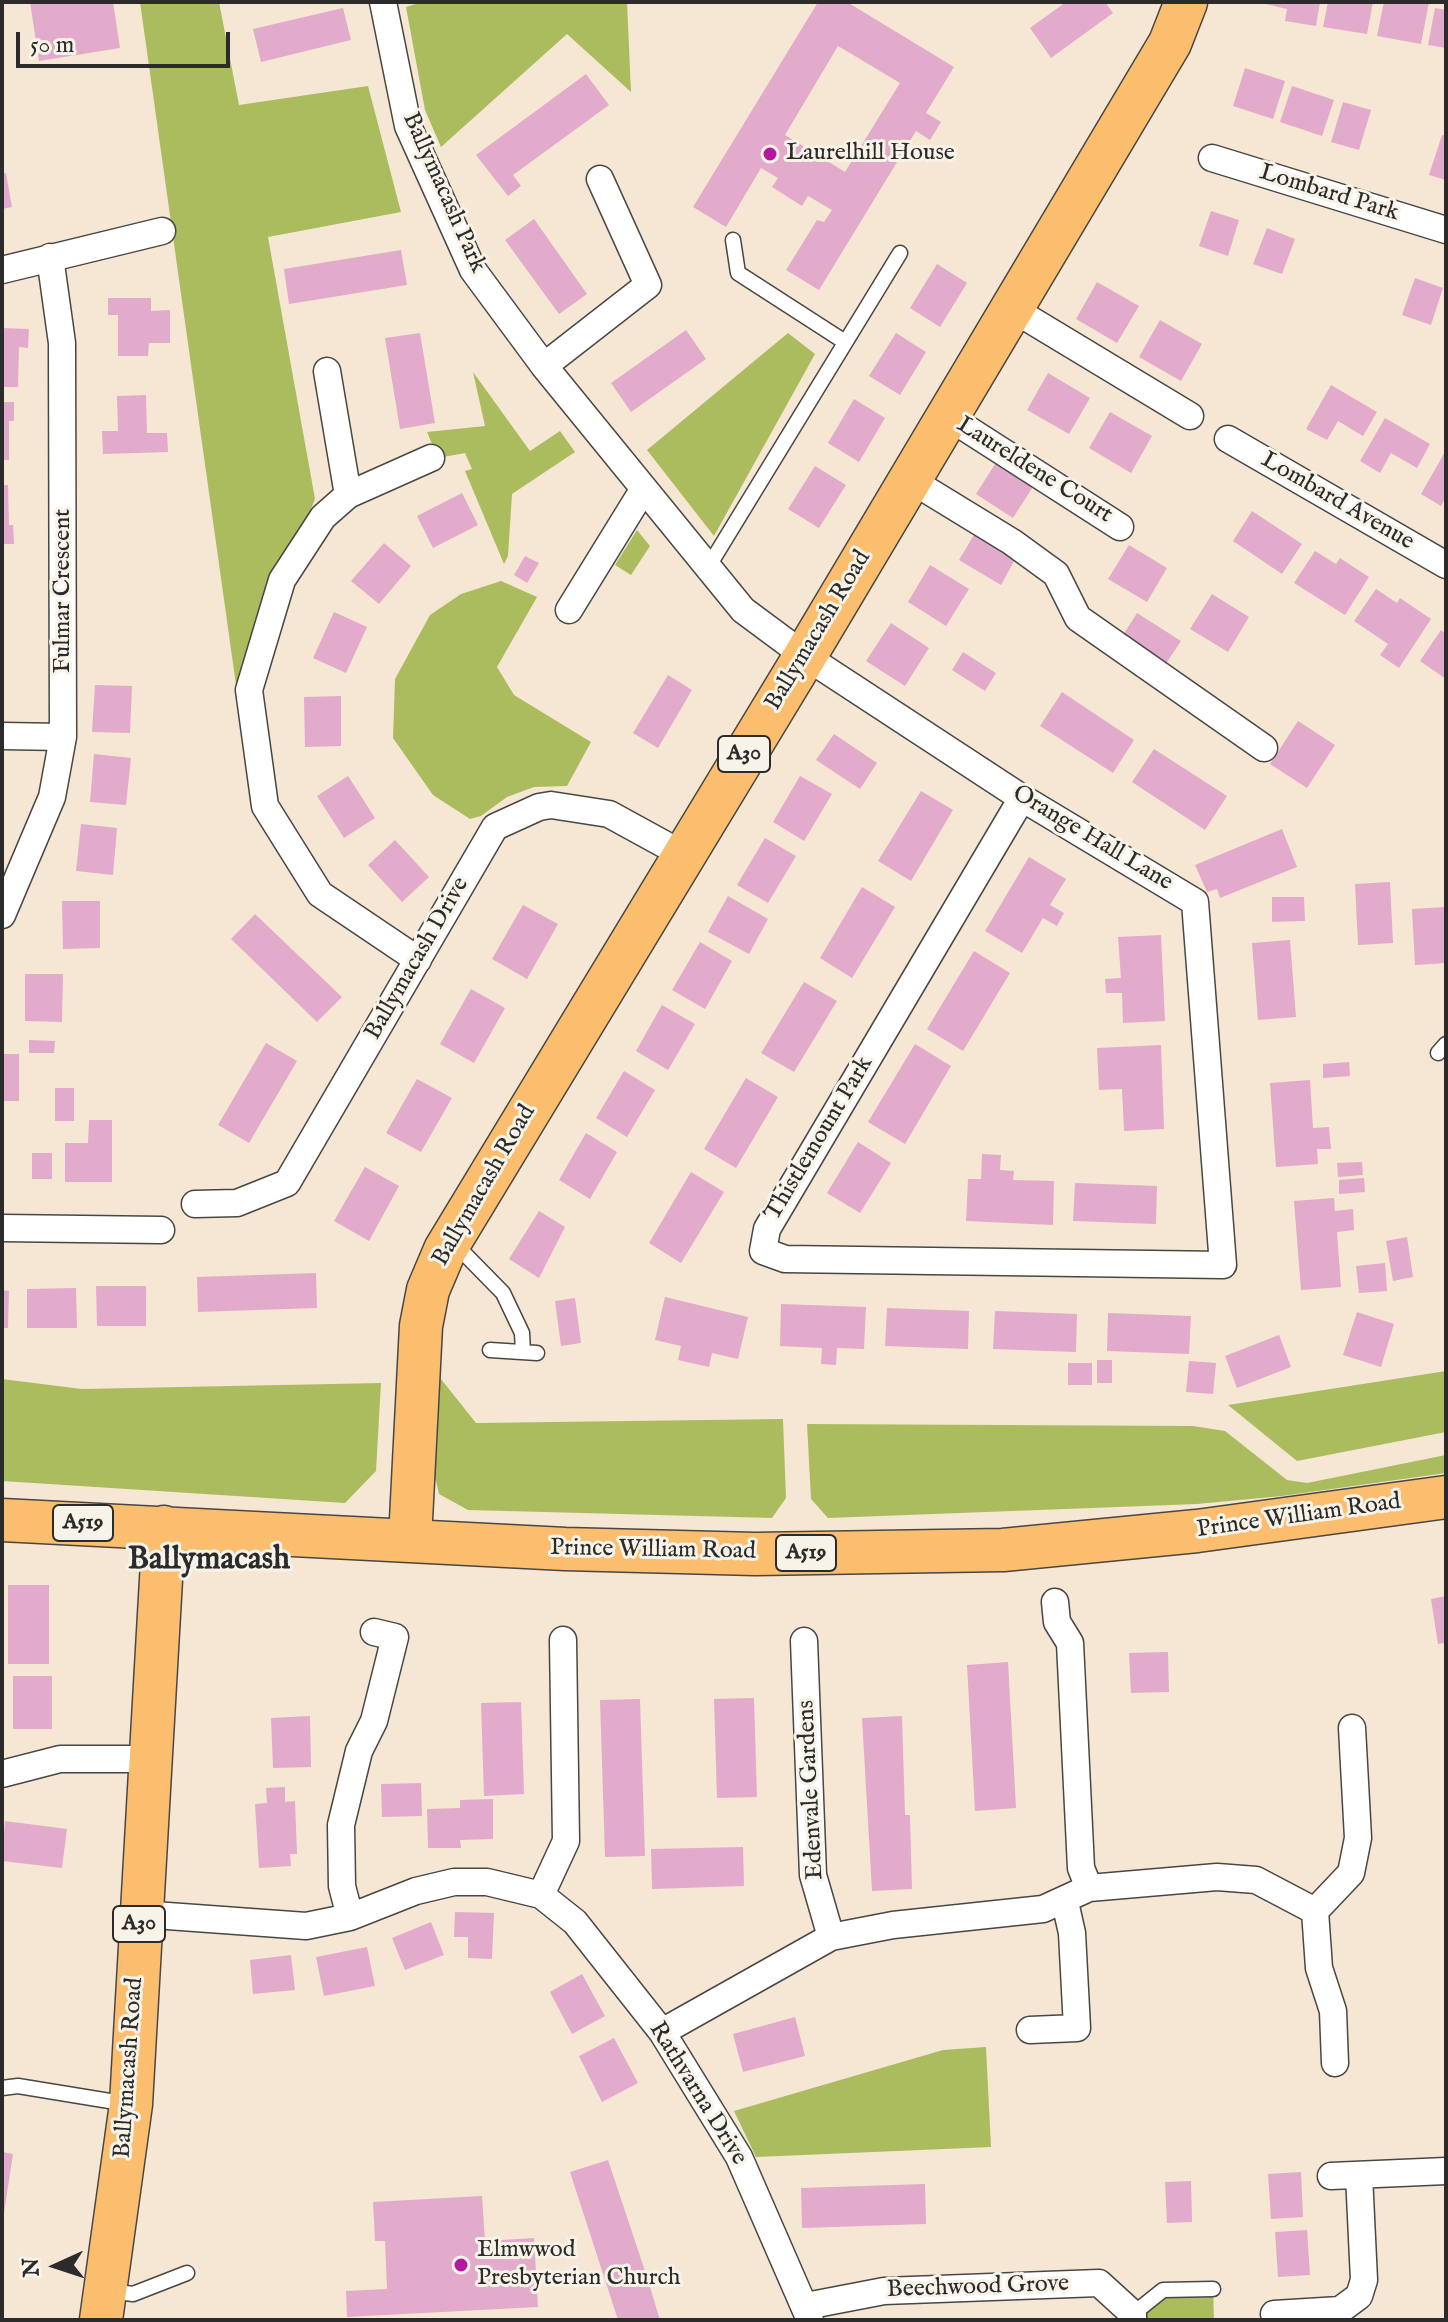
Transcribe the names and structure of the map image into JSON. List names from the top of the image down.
{
  "streets": {
    "main road": [
      "Ballymacash Road",
      "A30",
      "Prince William Road",
      "A519"
    ],
    "street": [
      "Ballymacash Park",
      "Lombard Park",
      "Laureldene Court",
      "Lombard Avenue",
      "Fulmar Crescent",
      "Orange Hall Lane",
      "Ballymacash Drive",
      "Thistlemount Park",
      "Edenvale Gardens",
      "Rathvarna Drive",
      "Beechwood Grove"
    ]
  },
  "crossings": [
    ["Ballymacash Park", "Ballymacash Road"],
    ["Ballymacash Park", "Orange Hall Lane"],
    ["Laureldene Court", "Ballymacash Road"],
    ["Ballymacash Road", "Orange Hall Lane"],
    ["Ballymacash Road", "Ballymacash Drive"],
    ["Ballymacash Road", "Prince William Road"],
    ["Ballymacash Road", "Rathvarna Drive"],
    ["Orange Hall Lane", "Thistlemount Park"],
    ["Rathvarna Drive", "Beechwood Grove"]
  ],
  "districts": ["Ballymacash"],
  "places": ["Laurelhill House", "Elmwwod Presbyterian Church"],
  "scale_bar": "50 m",
  "north": "left"
}
